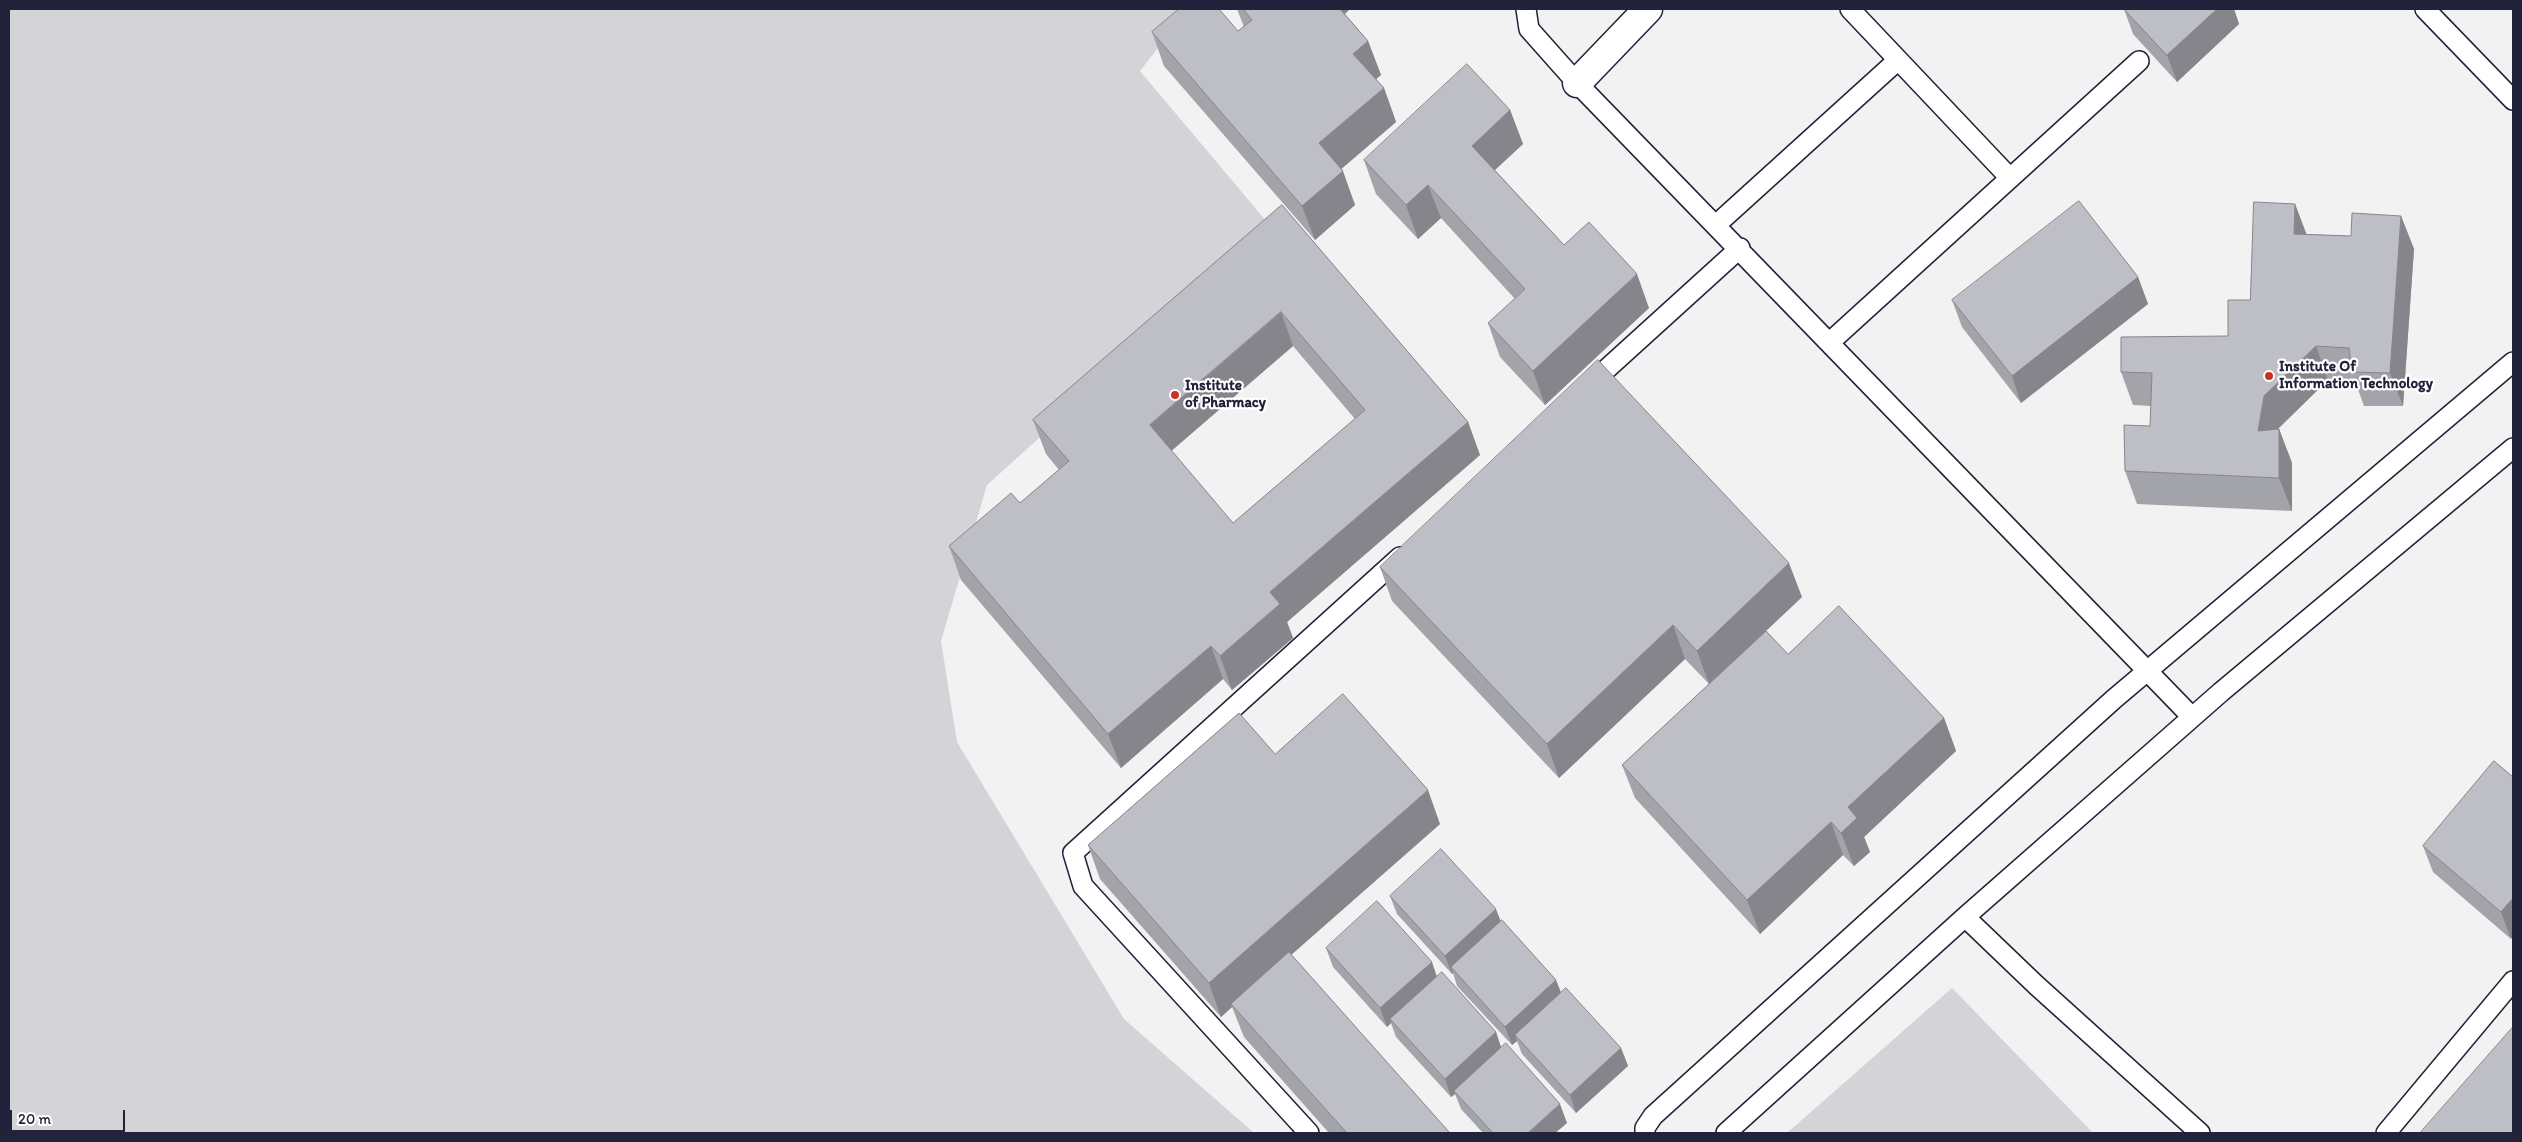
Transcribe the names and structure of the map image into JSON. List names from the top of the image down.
{
  "places": ["Institute Of Information Technology", "Institute of Pharmacy"],
  "scale_bar": "20 m"
}
